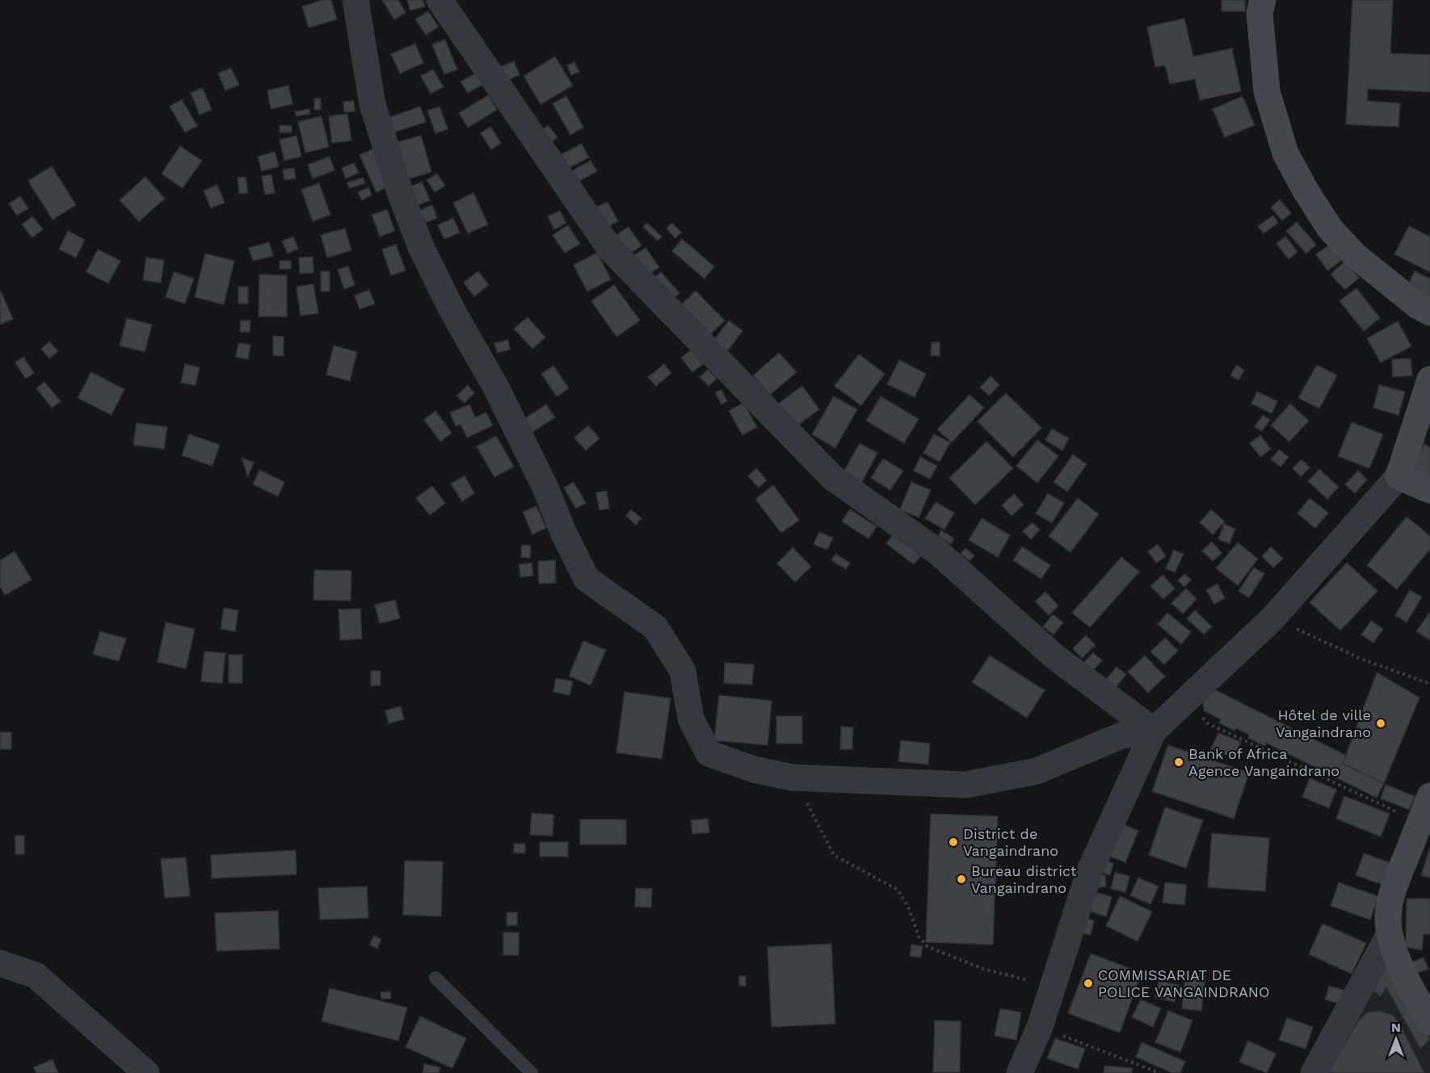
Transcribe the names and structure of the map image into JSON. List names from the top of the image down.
{
  "places": [
    "Hôtel de ville Vangaindrano",
    "Bank of Africa Agence Vangaindrano",
    "District de Vangaindrano",
    "Bureau district Vangaindrano",
    "COMMISSARIAT DE POLICE VANGAINDRANO"
  ],
  "north": "top"
}
